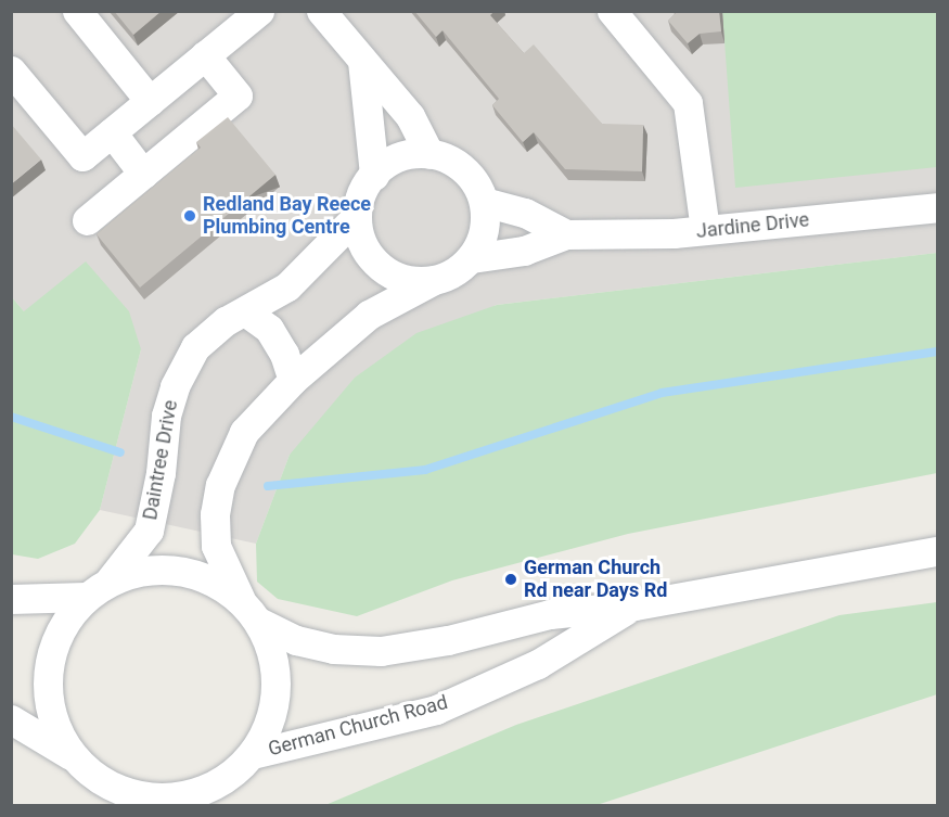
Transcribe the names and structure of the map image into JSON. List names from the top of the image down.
{
  "streets": {
    "street": ["Jardine Drive", "Daintree Drive", "German Church Road"]
  },
  "crossings": [
    ["Daintree Drive", "German Church Road"]
  ],
  "places": ["Redland Bay Reece Plumbing Centre", "German Church Rd near Days Rd"]
}
